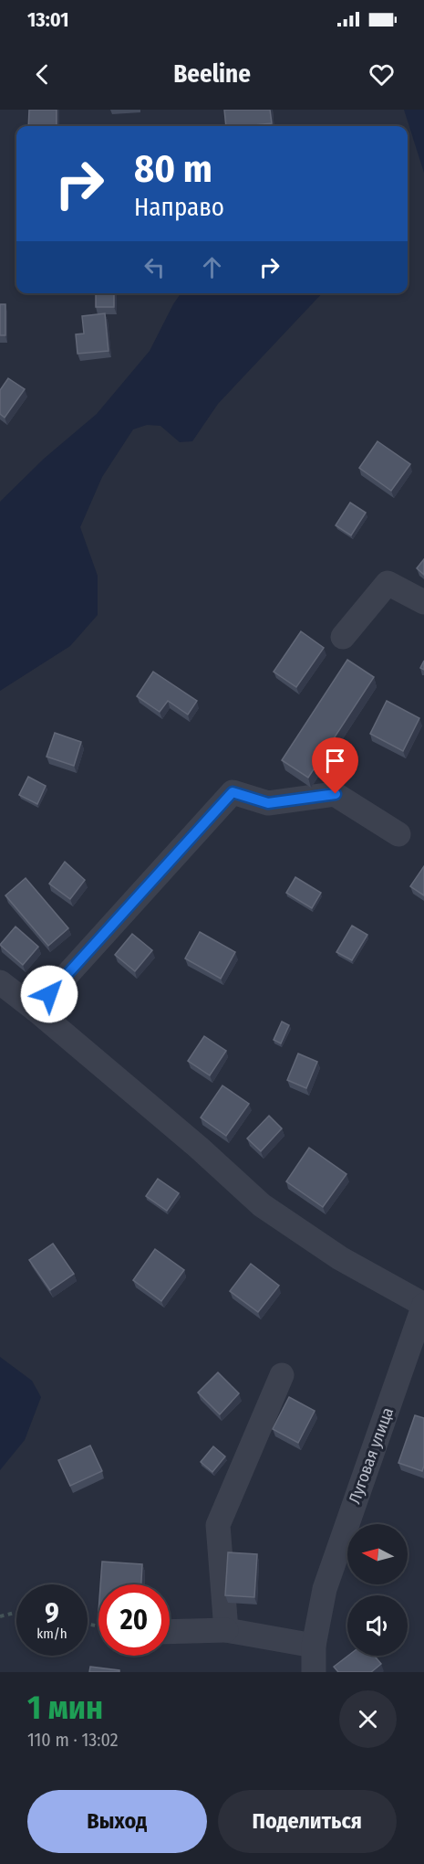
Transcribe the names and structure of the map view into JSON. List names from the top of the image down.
{
  "streets": {
    "street": ["Луговая улица"]
  },
  "north": "left",
  "page": {
    "status": "13:01",
    "header": "Beeline",
    "turn": ["80 m", "Направо"],
    "speed": "9 km/h",
    "limit": "20",
    "heading": ["1 мин", "110 m · 13:02"],
    "buttons": ["Выход", "Поделиться"]
  }
}
